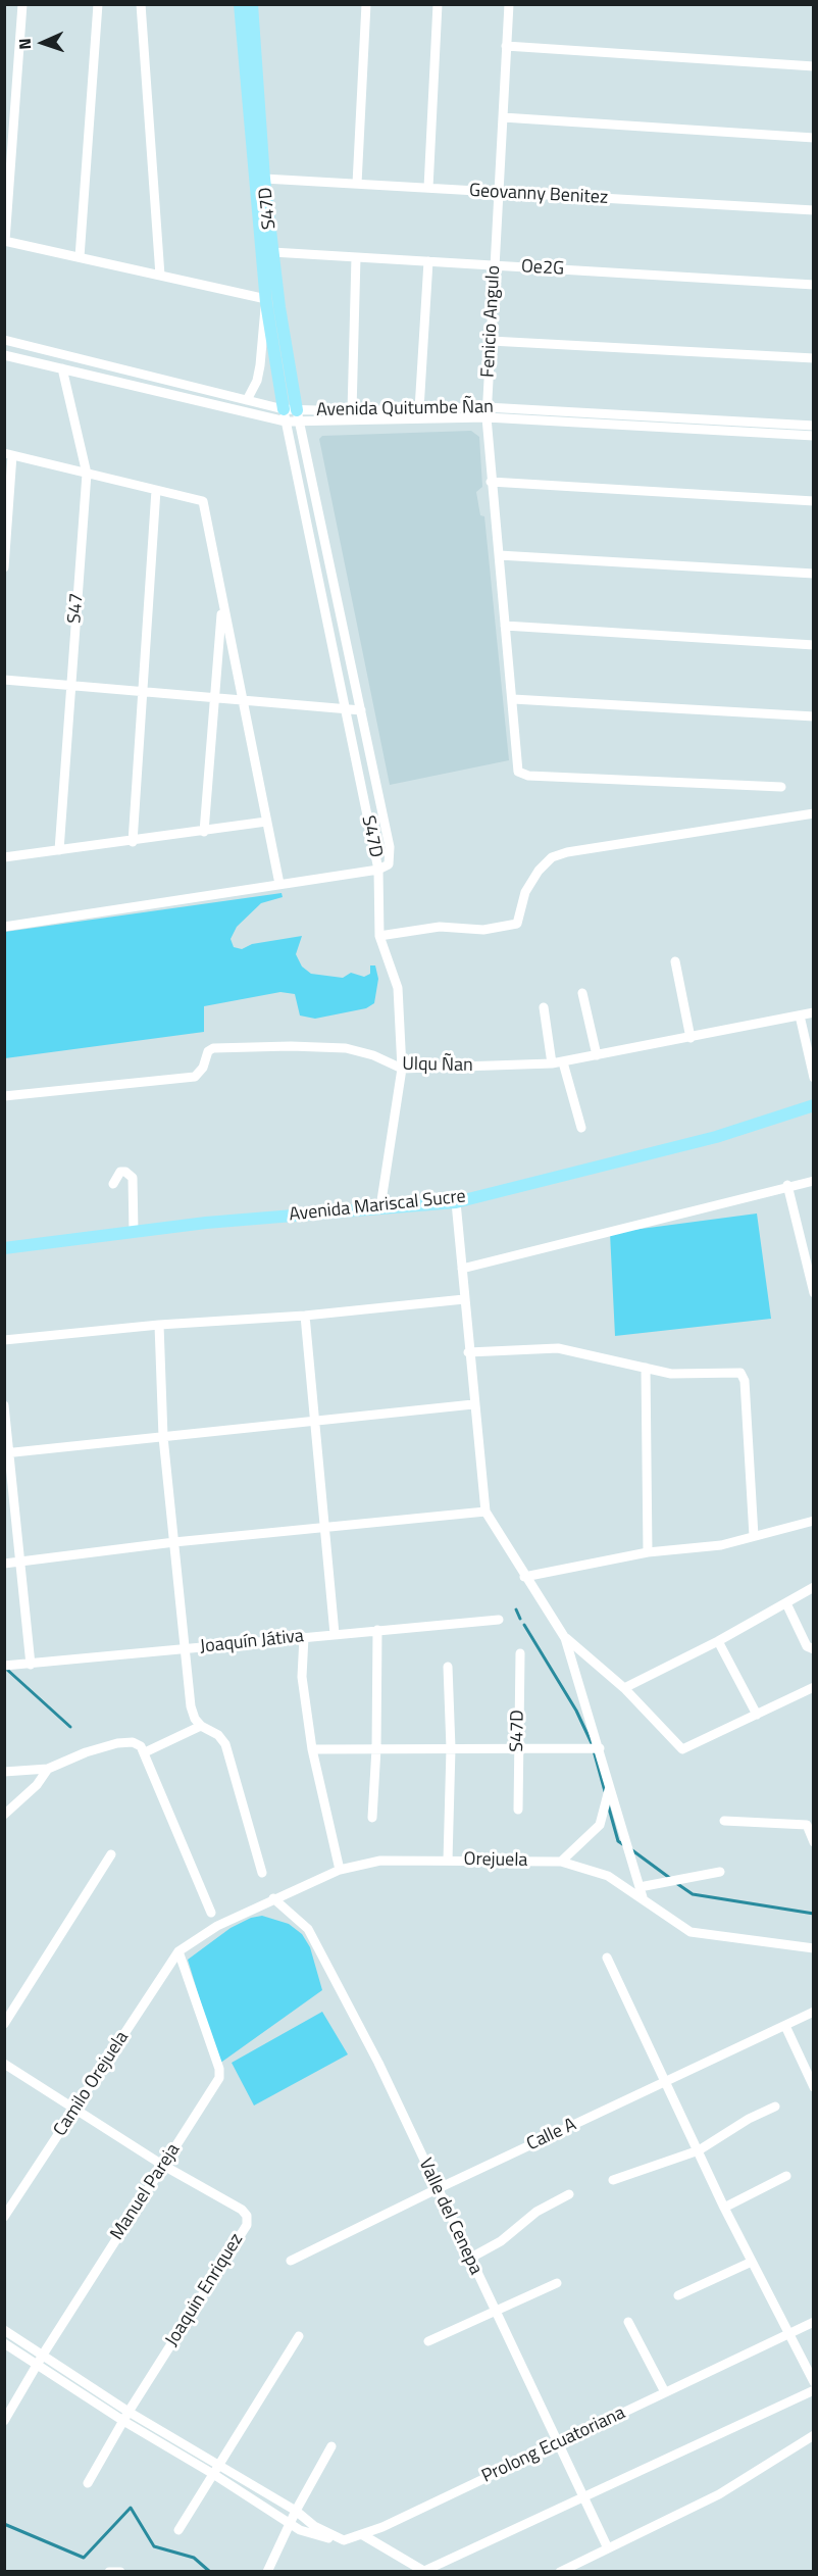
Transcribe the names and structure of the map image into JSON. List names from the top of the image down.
{
  "streets": {
    "main road": ["S47D", "Avenida Mariscal Sucre"],
    "street": [
      "Geovanny Benitez",
      "Oe2G",
      "Fenicio Angulo",
      "Avenida Quitumbe Ñan",
      "S47",
      "Ulqu Ñan",
      "Joaquín Játiva",
      "Orejuela",
      "Camilo Orejuela",
      "Calle A",
      "Manuel Pareja",
      "Valle del Cenepa",
      "Joaquin Enriquez",
      "Prolong Ecuatoriana"
    ]
  },
  "crossings": [
    ["Geovanny Benitez", "S47D"],
    ["Geovanny Benitez", "Fenicio Angulo"],
    ["S47D", "Oe2G"],
    ["S47D", "Avenida Quitumbe Ñan"],
    ["Oe2G", "Fenicio Angulo"],
    ["Fenicio Angulo", "Avenida Quitumbe Ñan"],
    ["Avenida Quitumbe Ñan", "S47"],
    ["Orejuela", "Camilo Orejuela"],
    ["Orejuela", "Manuel Pareja"],
    ["Orejuela", "Valle del Cenepa"],
    ["Camilo Orejuela", "Manuel Pareja"],
    ["Camilo Orejuela", "Joaquin Enriquez"],
    ["Calle A", "Valle del Cenepa"],
    ["Manuel Pareja", "Joaquin Enriquez"],
    ["Valle del Cenepa", "Prolong Ecuatoriana"]
  ],
  "north": "left"
}
